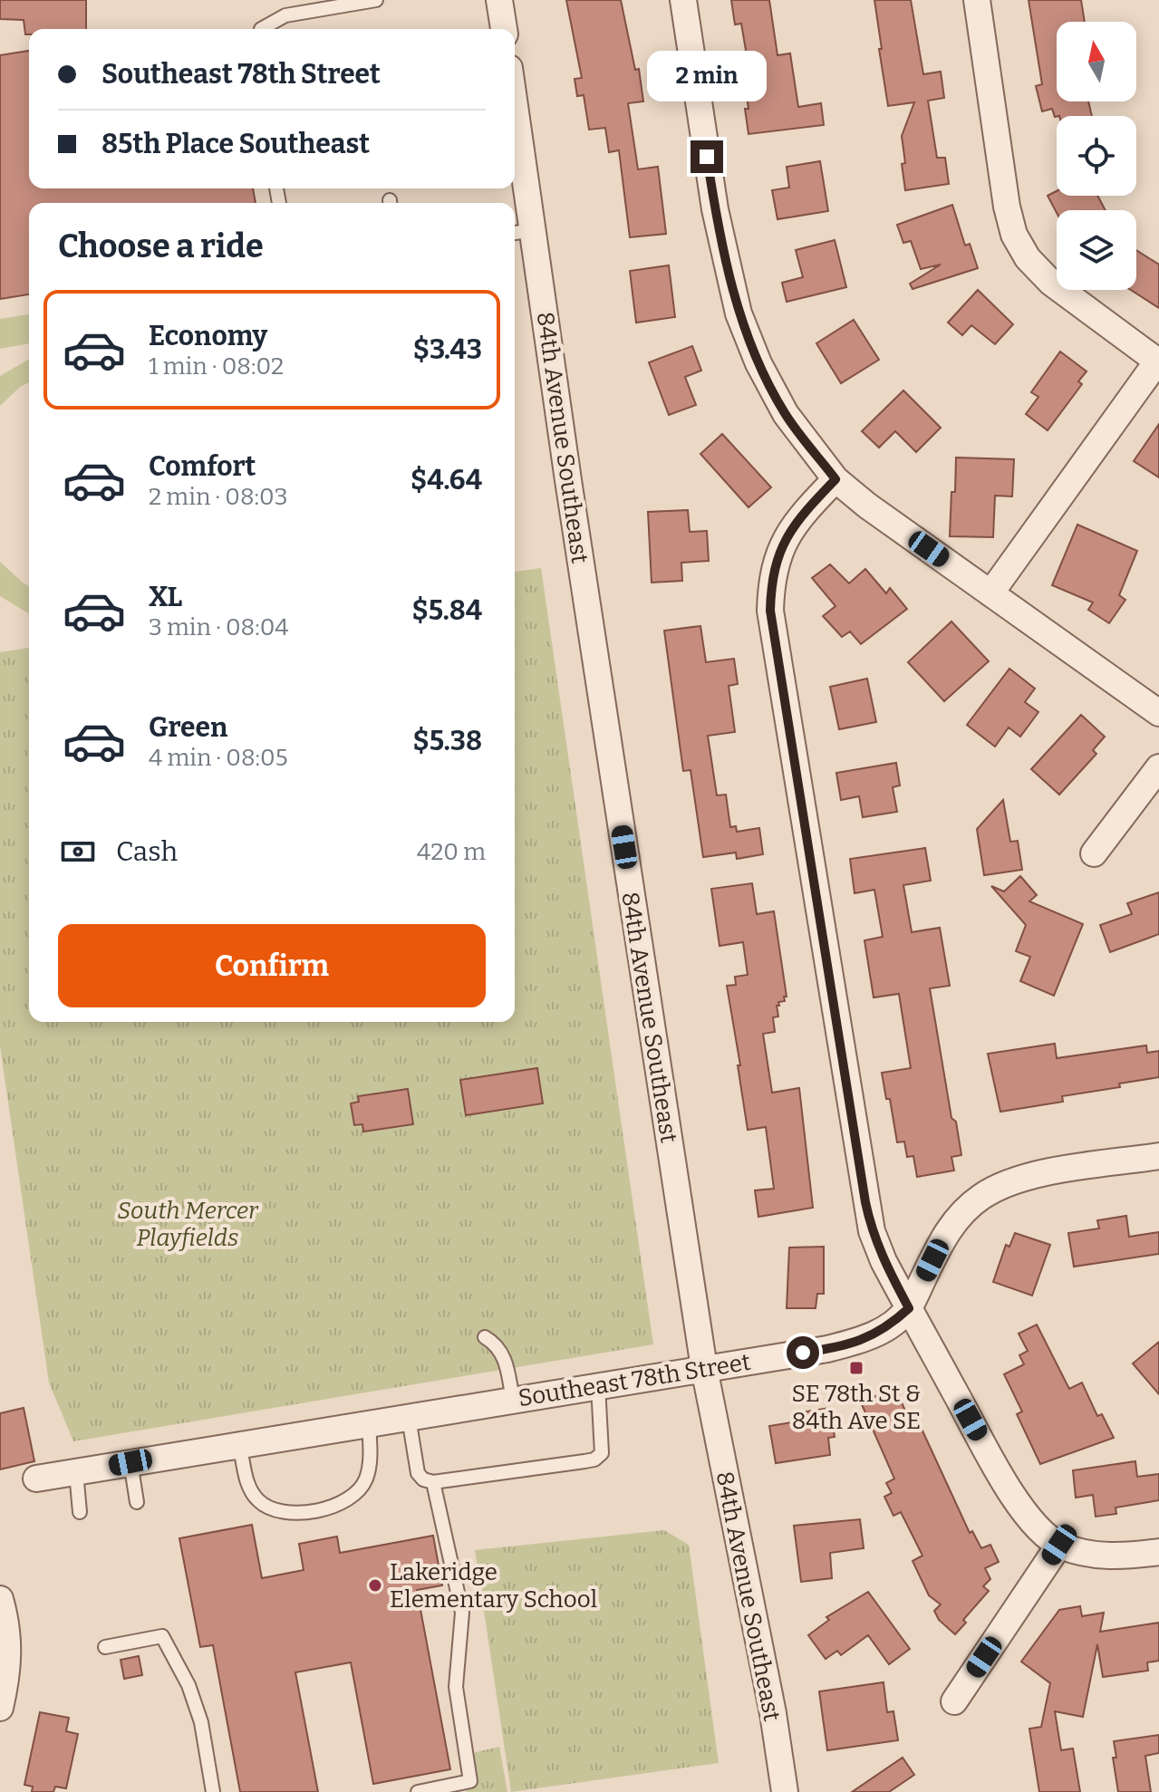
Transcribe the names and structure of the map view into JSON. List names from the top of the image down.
{
  "streets": {
    "street": ["84th Avenue Southeast", "Southeast 78th Street"]
  },
  "crossings": [
    ["84th Avenue Southeast", "Southeast 78th Street"]
  ],
  "parks": ["South Mercer Playfields"],
  "places": {
    "transit": ["SE 78th St & 84th Ave SE"],
    "other": ["Lakeridge Elementary School"]
  },
  "north": "top",
  "page": {
    "banner": ["Southeast 78th Street", "85th Place Southeast"],
    "bubble": "2 min",
    "heading": "Choose a ride",
    "list": [
      {
        "name": "Economy",
        "note": "1 min · 08:02",
        "value": "$3.43"
      },
      {
        "name": "Comfort",
        "note": "2 min · 08:03",
        "value": "$4.64"
      },
      {
        "name": "XL",
        "note": "3 min · 08:04",
        "value": "$5.84"
      },
      {
        "name": "Green",
        "note": "4 min · 08:05",
        "value": "$5.38"
      }
    ],
    "pay": ["Cash", "420 m"],
    "buttons": "Confirm"
  }
}
